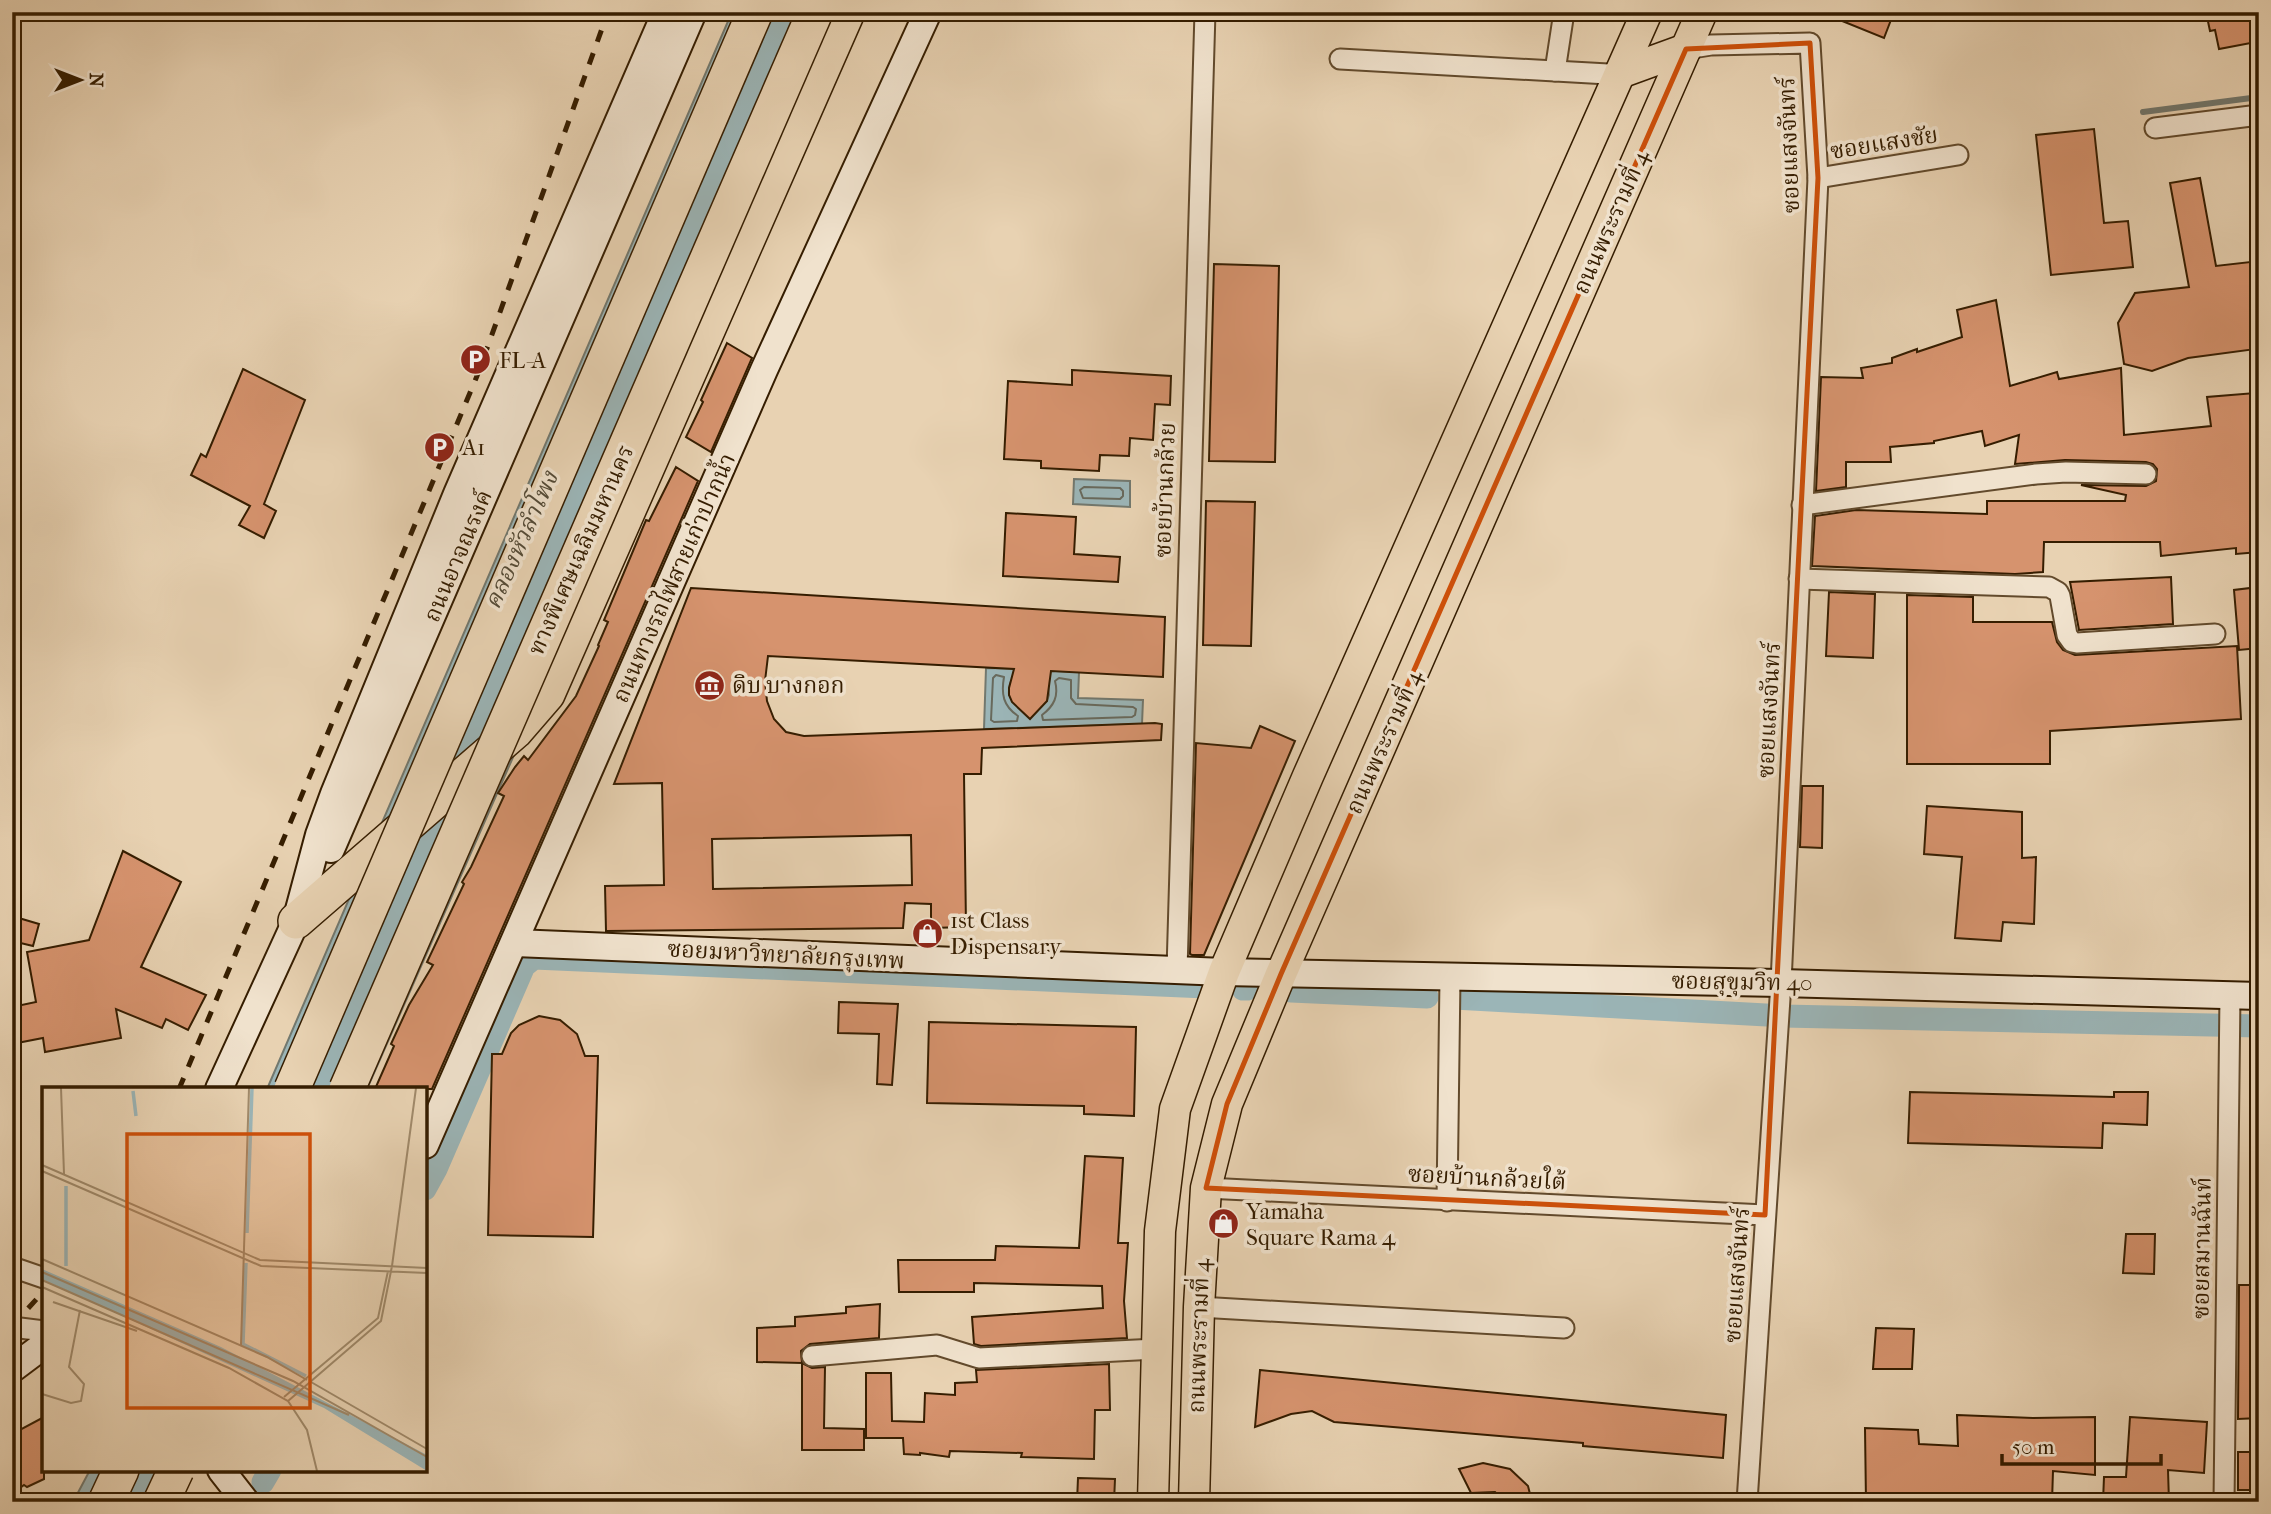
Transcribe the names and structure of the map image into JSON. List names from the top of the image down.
{
  "streets": {
    "highway": ["ทางพิเศษเฉลิมมหานคร"],
    "main road": ["ถนนพระรามที่ 4"],
    "street": [
      "ซอยแสงชัย",
      "ซอยแสงจันทร์",
      "ซอยบ้านกล้วย",
      "ถนนอาจณรงค์",
      "ถนนทางรถไฟสายเก่าปากน้ำ",
      "ซอยมหาวิทยาลัยกรุงเทพ",
      "ซอยสุขุมวิท 40",
      "ซอยบ้านกล้วยใต้",
      "ซอยสมานฉันท์"
    ]
  },
  "crossings": [
    ["ซอยแสงชัย", "ซอยแสงจันทร์"],
    ["ซอยแสงจันทร์", "ถนนพระรามที่ 4"],
    ["ซอยแสงจันทร์", "ซอยสุขุมวิท 40"],
    ["ซอยแสงจันทร์", "ซอยบ้านกล้วยใต้"],
    ["ถนนพระรามที่ 4", "ซอยมหาวิทยาลัยกรุงเทพ"],
    ["ถนนพระรามที่ 4", "ซอยสุขุมวิท 40"],
    ["ถนนพระรามที่ 4", "ซอยบ้านกล้วยใต้"],
    ["ซอยบ้านกล้วย", "ซอยมหาวิทยาลัยกรุงเทพ"],
    ["ถนนทางรถไฟสายเก่าปากน้ำ", "ซอยมหาวิทยาลัยกรุงเทพ"],
    ["ซอยมหาวิทยาลัยกรุงเทพ", "ซอยสุขุมวิท 40"],
    ["ซอยสุขุมวิท 40", "ซอยสมานฉันท์"]
  ],
  "water": ["คลองหัวลำโพง"],
  "places": {
    "parking": ["FL-A", "A1"],
    "museum": ["ดิบ บางกอก"],
    "shop": ["1st Class Dispensary", "Yamaha Square Rama 4"]
  },
  "scale_bar": "50 m",
  "north": "right"
}
